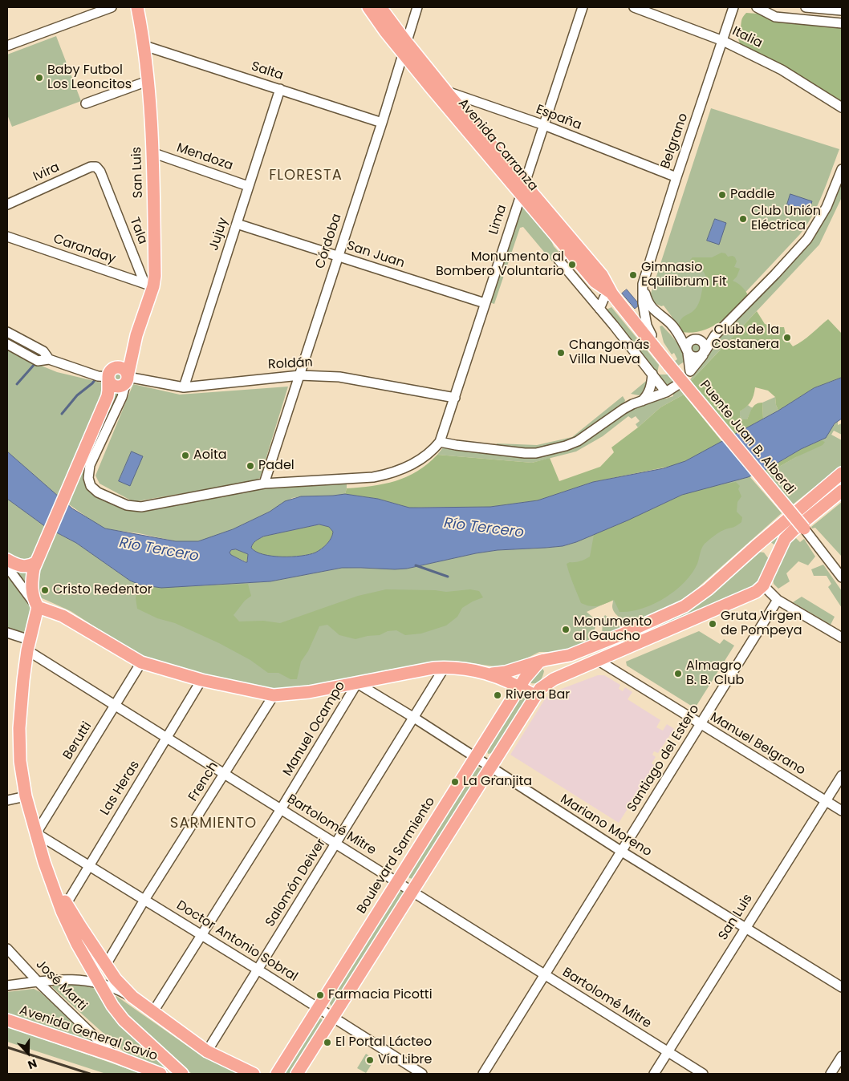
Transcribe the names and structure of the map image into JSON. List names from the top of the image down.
{
  "streets": {
    "main road": [
      "Avenida Carranza",
      "San Luis",
      "Puente Juan B. Alberdi",
      "Boulevard Sarmiento",
      "Avenida General Savio"
    ],
    "street": [
      "Italia",
      "Salta",
      "España",
      "Belgrano",
      "Mendoza",
      "Ivira",
      "Lima",
      "Tala",
      "Jujuy",
      "Córdoba",
      "Caranday",
      "San Juan",
      "Roldán",
      "Manuel Ocampo",
      "Berutti",
      "Manuel Belgrano",
      "Santiago del Estero",
      "French",
      "Las Heras",
      "Bartolomé Mitre",
      "Mariano Moreno",
      "Salomón Deiver",
      "Doctor Antonio Sobral",
      "José Marti"
    ]
  },
  "crossings": [
    ["Italia", "Belgrano"],
    ["Salta", "San Luis"],
    ["Salta", "Jujuy"],
    ["Salta", "Córdoba"],
    ["España", "Belgrano"],
    ["España", "Avenida Carranza"],
    ["España", "Lima"],
    ["Avenida Carranza", "Lima"],
    ["Avenida Carranza", "Córdoba"],
    ["Avenida Carranza", "Puente Juan B. Alberdi"],
    ["Mendoza", "San Luis"],
    ["Mendoza", "Jujuy"],
    ["Ivira", "Tala"],
    ["San Luis", "Tala"],
    ["San Luis", "Caranday"],
    ["San Luis", "Roldán"],
    ["San Luis", "Manuel Belgrano"],
    ["San Luis", "Bartolomé Mitre"],
    ["San Luis", "Mariano Moreno"],
    ["Lima", "San Juan"],
    ["Lima", "Roldán"],
    ["Tala", "Caranday"],
    ["Jujuy", "San Juan"],
    ["Jujuy", "Roldán"],
    ["Córdoba", "San Juan"],
    ["Córdoba", "Roldán"],
    ["Manuel Ocampo", "Bartolomé Mitre"],
    ["Manuel Ocampo", "Mariano Moreno"],
    ["Manuel Ocampo", "Doctor Antonio Sobral"],
    ["Berutti", "Bartolomé Mitre"],
    ["Berutti", "Doctor Antonio Sobral"],
    ["Manuel Belgrano", "Santiago del Estero"],
    ["Santiago del Estero", "Bartolomé Mitre"],
    ["Santiago del Estero", "Mariano Moreno"],
    ["French", "Bartolomé Mitre"],
    ["French", "Doctor Antonio Sobral"],
    ["Las Heras", "Bartolomé Mitre"],
    ["Las Heras", "Doctor Antonio Sobral"],
    ["Bartolomé Mitre", "Boulevard Sarmiento"],
    ["Bartolomé Mitre", "Salomón Deiver"],
    ["Mariano Moreno", "Boulevard Sarmiento"],
    ["Mariano Moreno", "Salomón Deiver"],
    ["Boulevard Sarmiento", "Doctor Antonio Sobral"],
    ["Salomón Deiver", "Doctor Antonio Sobral"],
    ["José Marti", "Avenida General Savio"]
  ],
  "districts": ["FLORESTA", "SARMIENTO"],
  "water": ["Río Tercero"],
  "places": [
    "Baby Futbol Los Leoncitos",
    "Paddle",
    "Club Unión Eléctrica",
    "Monumento al Bombero Voluntario",
    "Gimnasio Equilibrum Fit",
    "Club de la Costanera",
    "Changomás Villa Nueva",
    "Aoita",
    "Padel",
    "Cristo Redentor",
    "Gruta Virgen de Pompeya",
    "Monumento al Gaucho",
    "Almagro B. B. Club",
    "Rivera Bar",
    "La Granjita",
    "Farmacia Picotti",
    "El Portal Lácteo",
    "Vía Libre"
  ],
  "north": "bottom"
}
